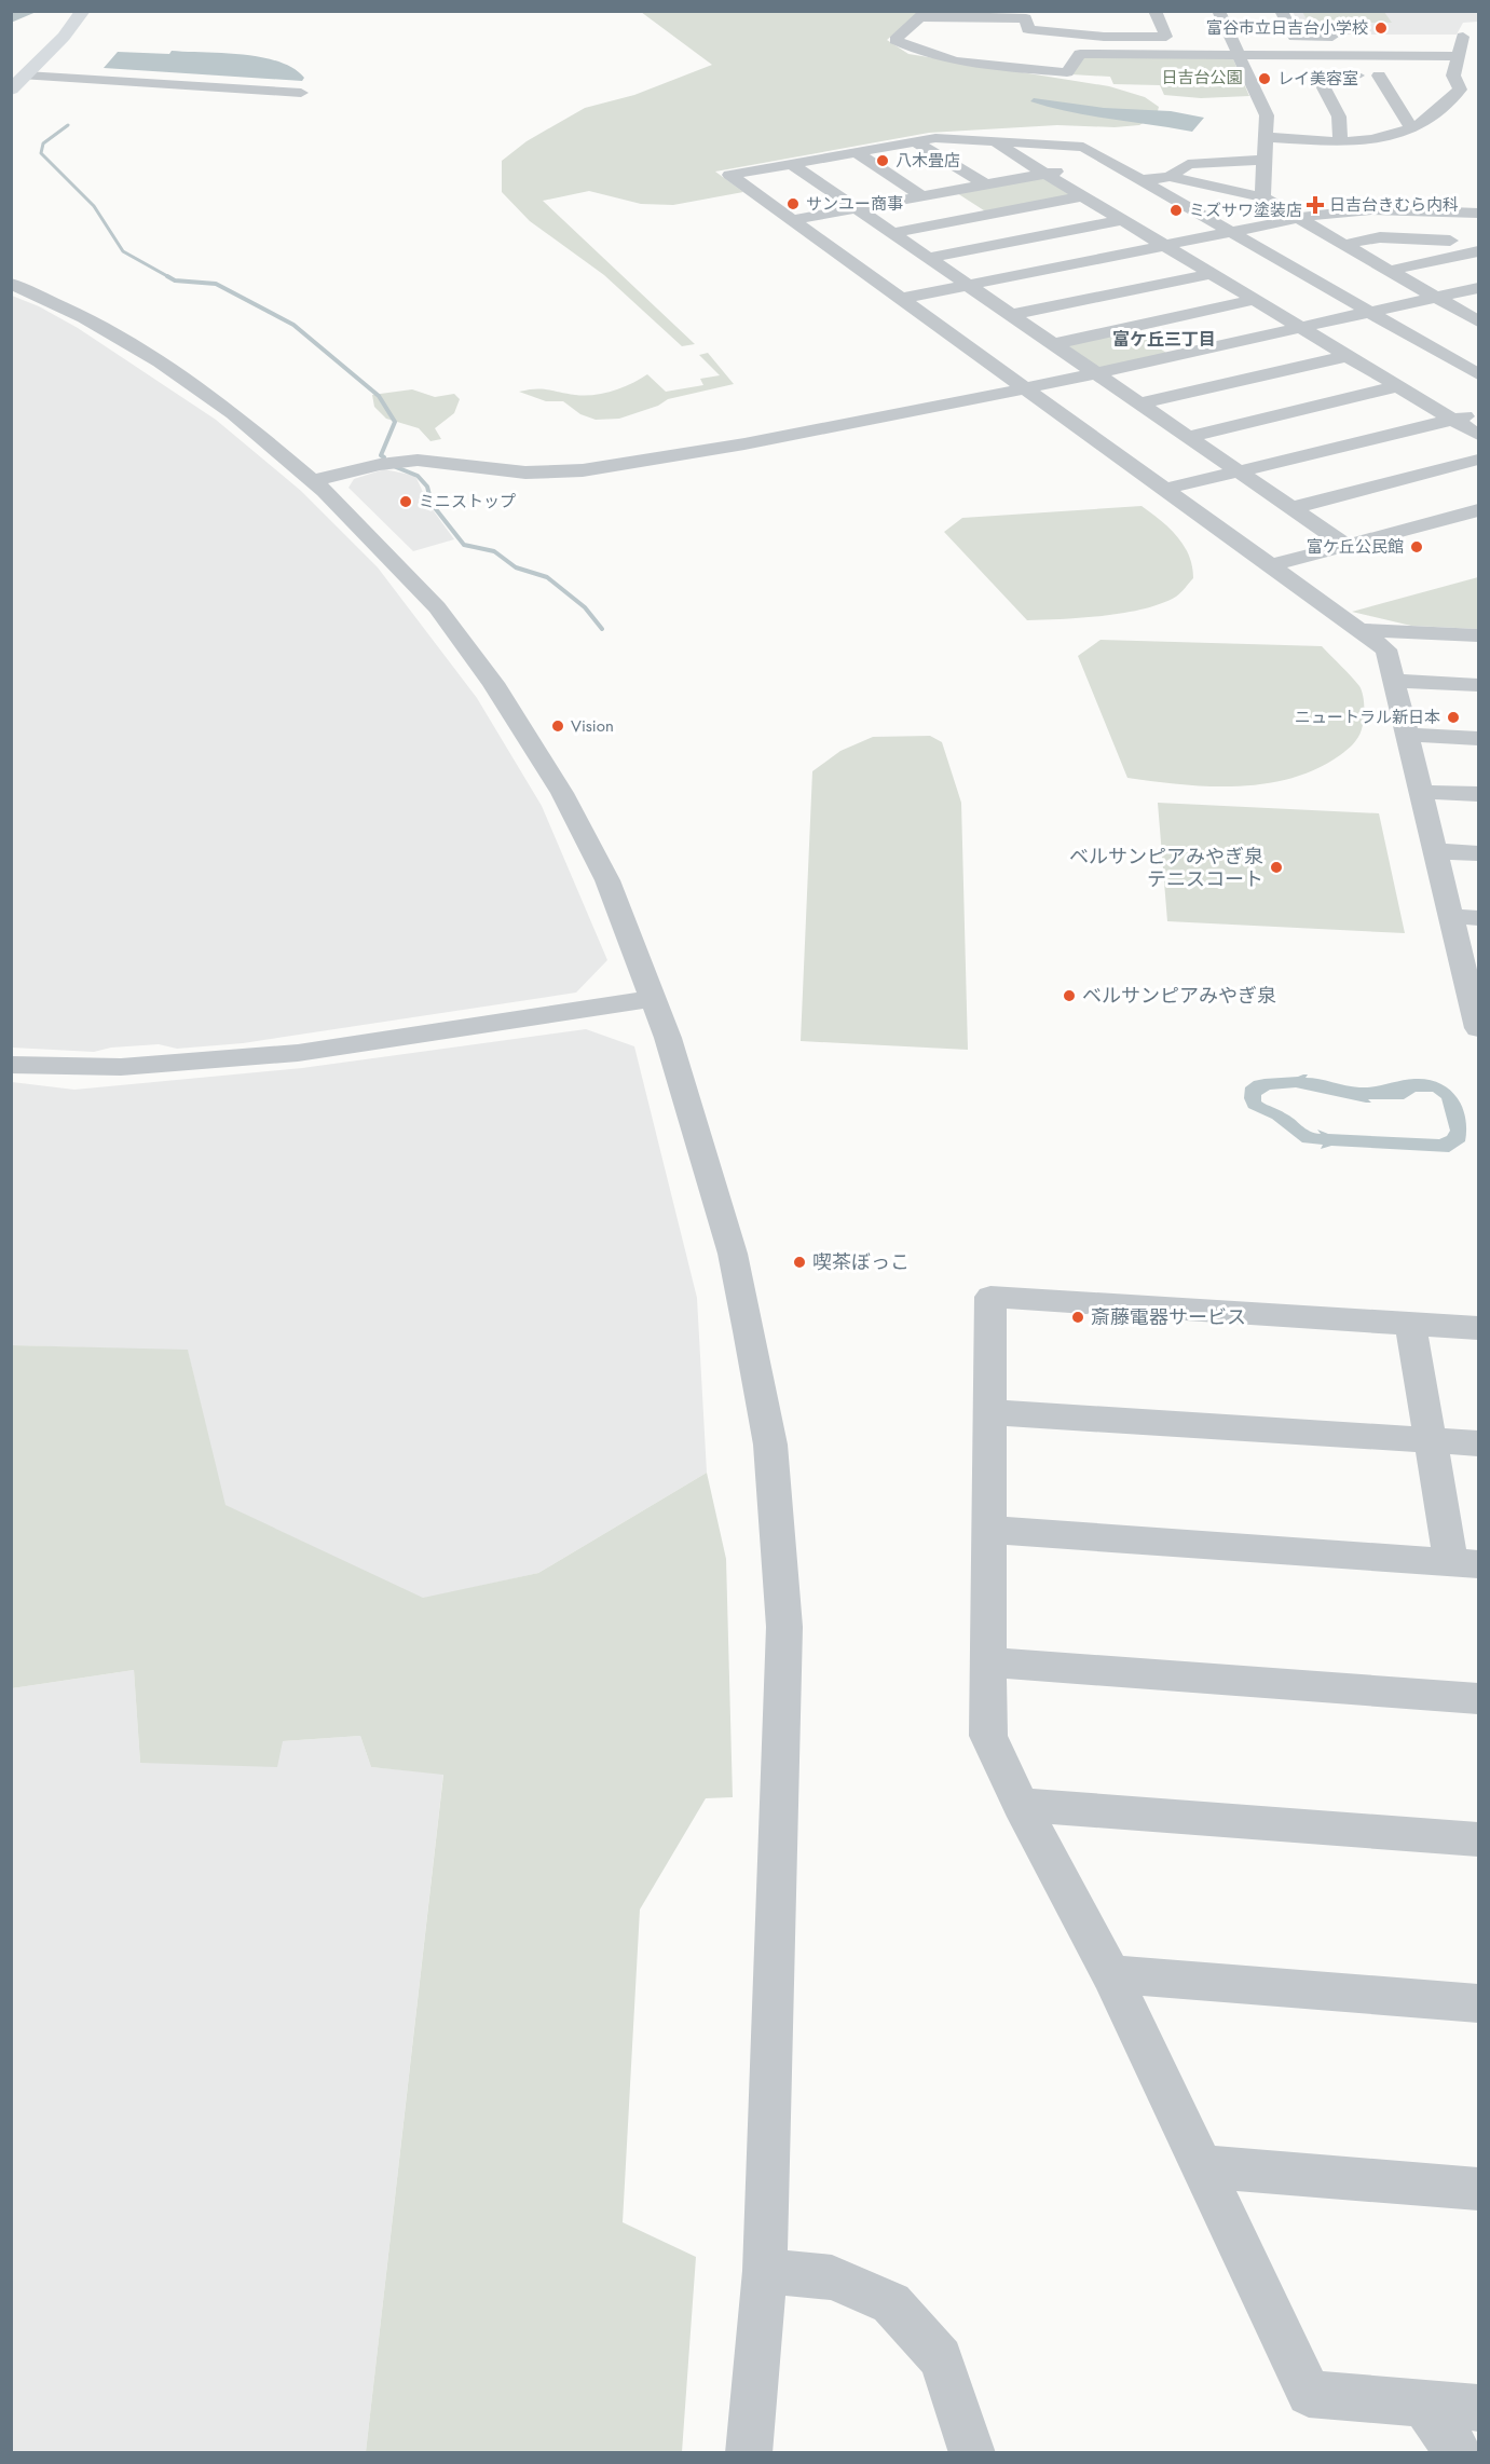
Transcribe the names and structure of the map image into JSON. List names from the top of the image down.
{
  "districts": ["富ケ丘三丁目"],
  "parks": ["日吉台公園"],
  "places": {
    "other": [
      "富谷市立日吉台小学校",
      "レイ美容室",
      "八木畳店",
      "サンユー商事",
      "ミズサワ塗装店",
      "ミニストップ",
      "富ケ丘公民館",
      "ニュートラル新日本",
      "Vision",
      "ベルサンピアみやぎ泉 テニスコート",
      "ベルサンピアみやぎ泉",
      "喫茶ぼっこ",
      "斎藤電器サービス"
    ],
    "health": ["日吉台きむら内科"]
  }
}
